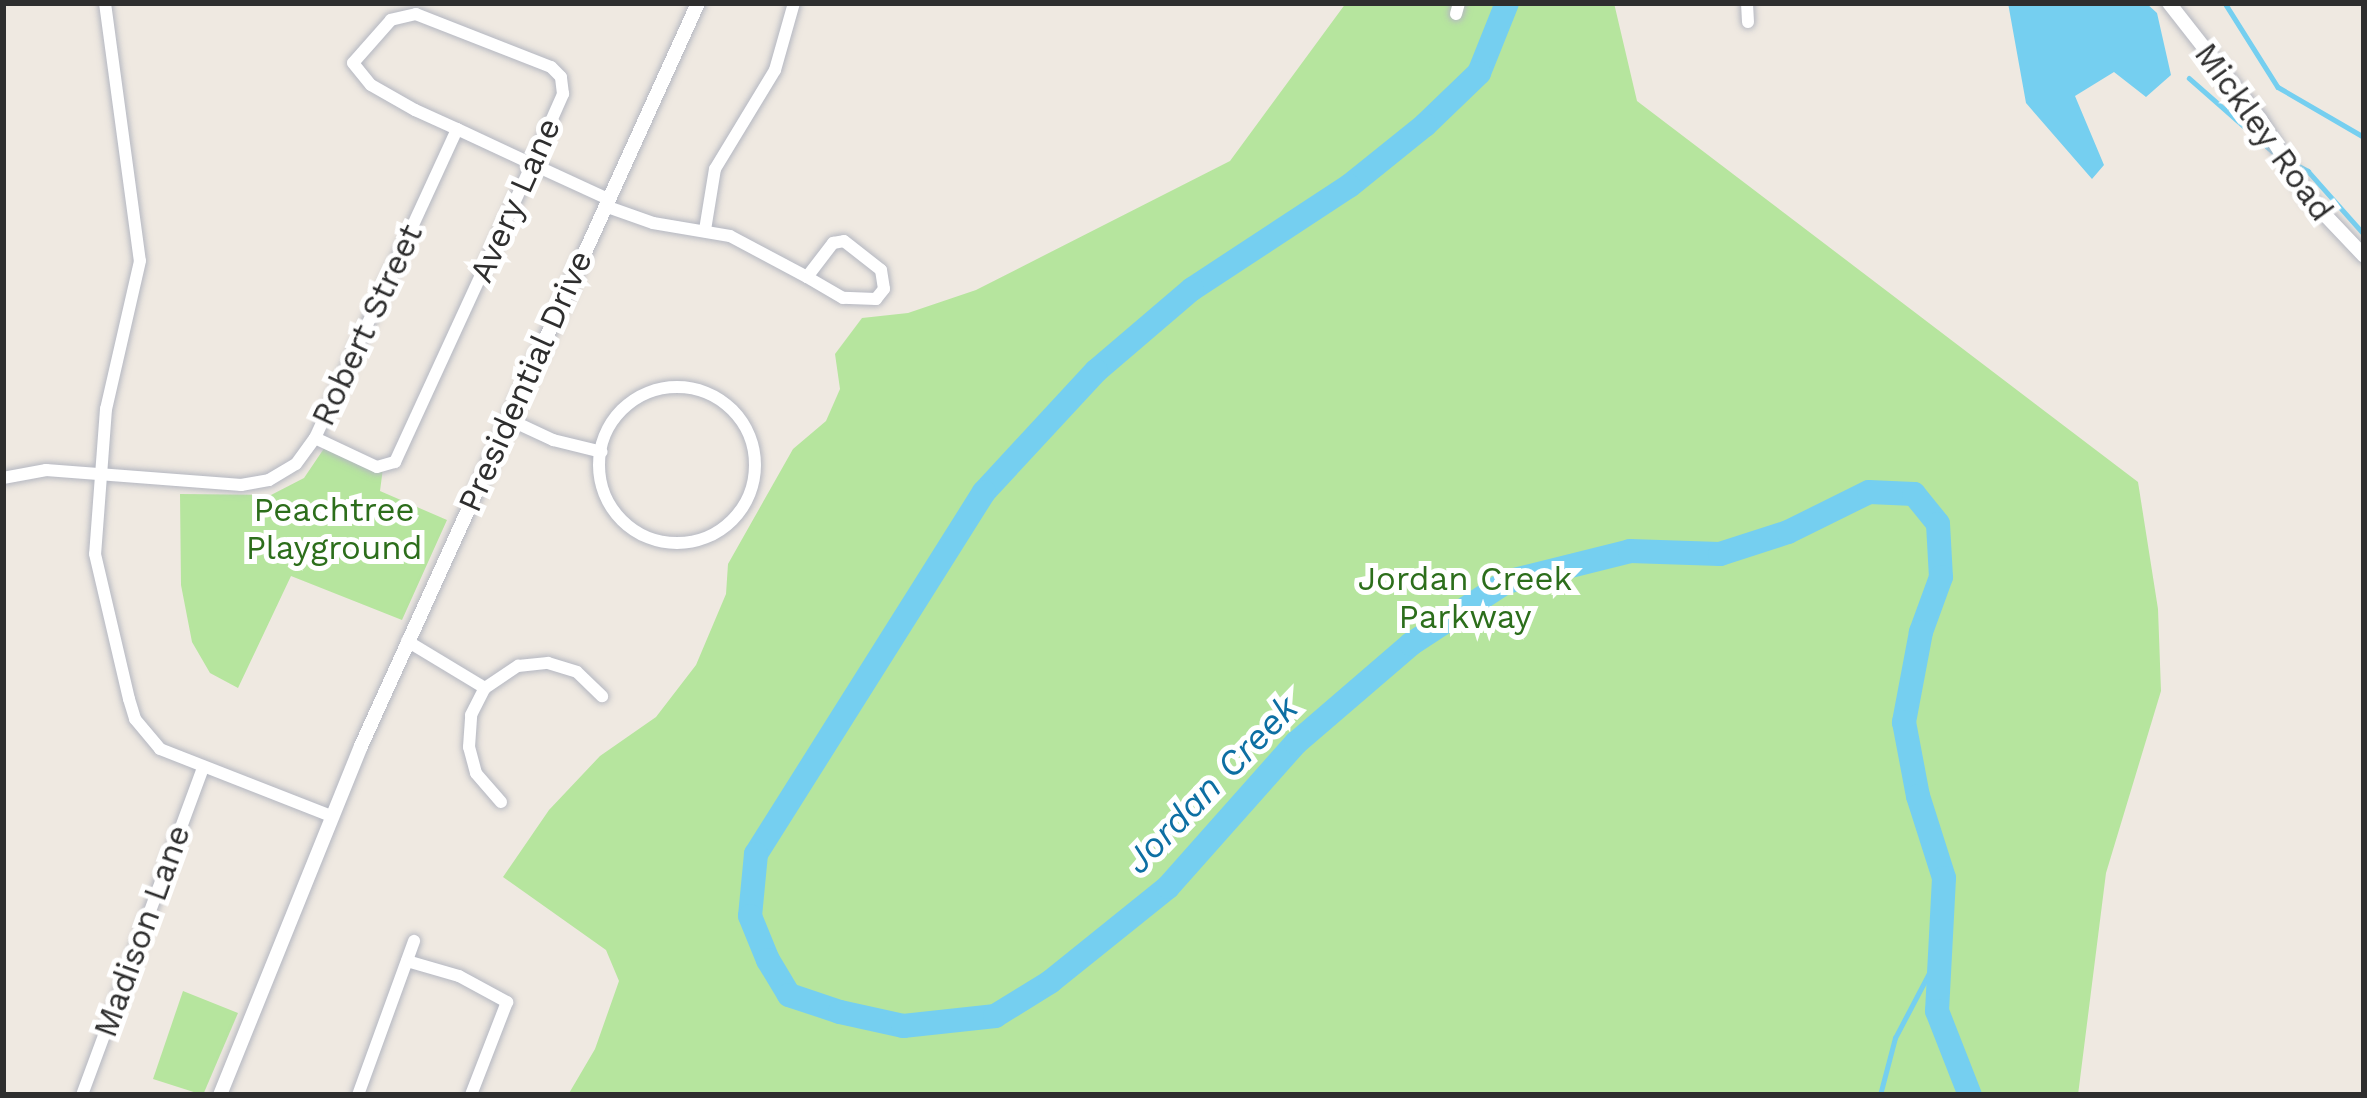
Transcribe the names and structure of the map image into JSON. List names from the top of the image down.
{
  "streets": {
    "street": [
      "Mickley Road",
      "Avery Lane",
      "Robert Street",
      "Presidential Drive",
      "Madison Lane"
    ]
  },
  "crossings": [
    ["Avery Lane", "Robert Street"]
  ],
  "water": ["Jordan Creek"],
  "parks": ["Peachtree Playground", "Jordan Creek Parkway"]
}
